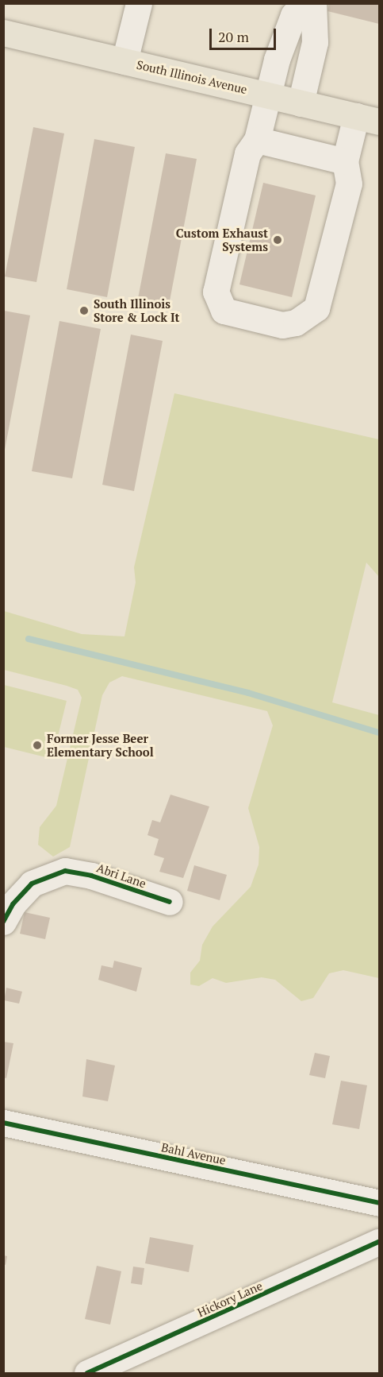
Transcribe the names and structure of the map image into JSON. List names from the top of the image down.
{
  "streets": {
    "main road": ["South Illinois Avenue"],
    "street": ["Abri Lane", "Bahl Avenue", "Hickory Lane"]
  },
  "places": ["Custom Exhaust Systems", "South Illinois Store & Lock It", "Former Jesse Beer Elementary School"],
  "scale_bar": "20 m"
}
